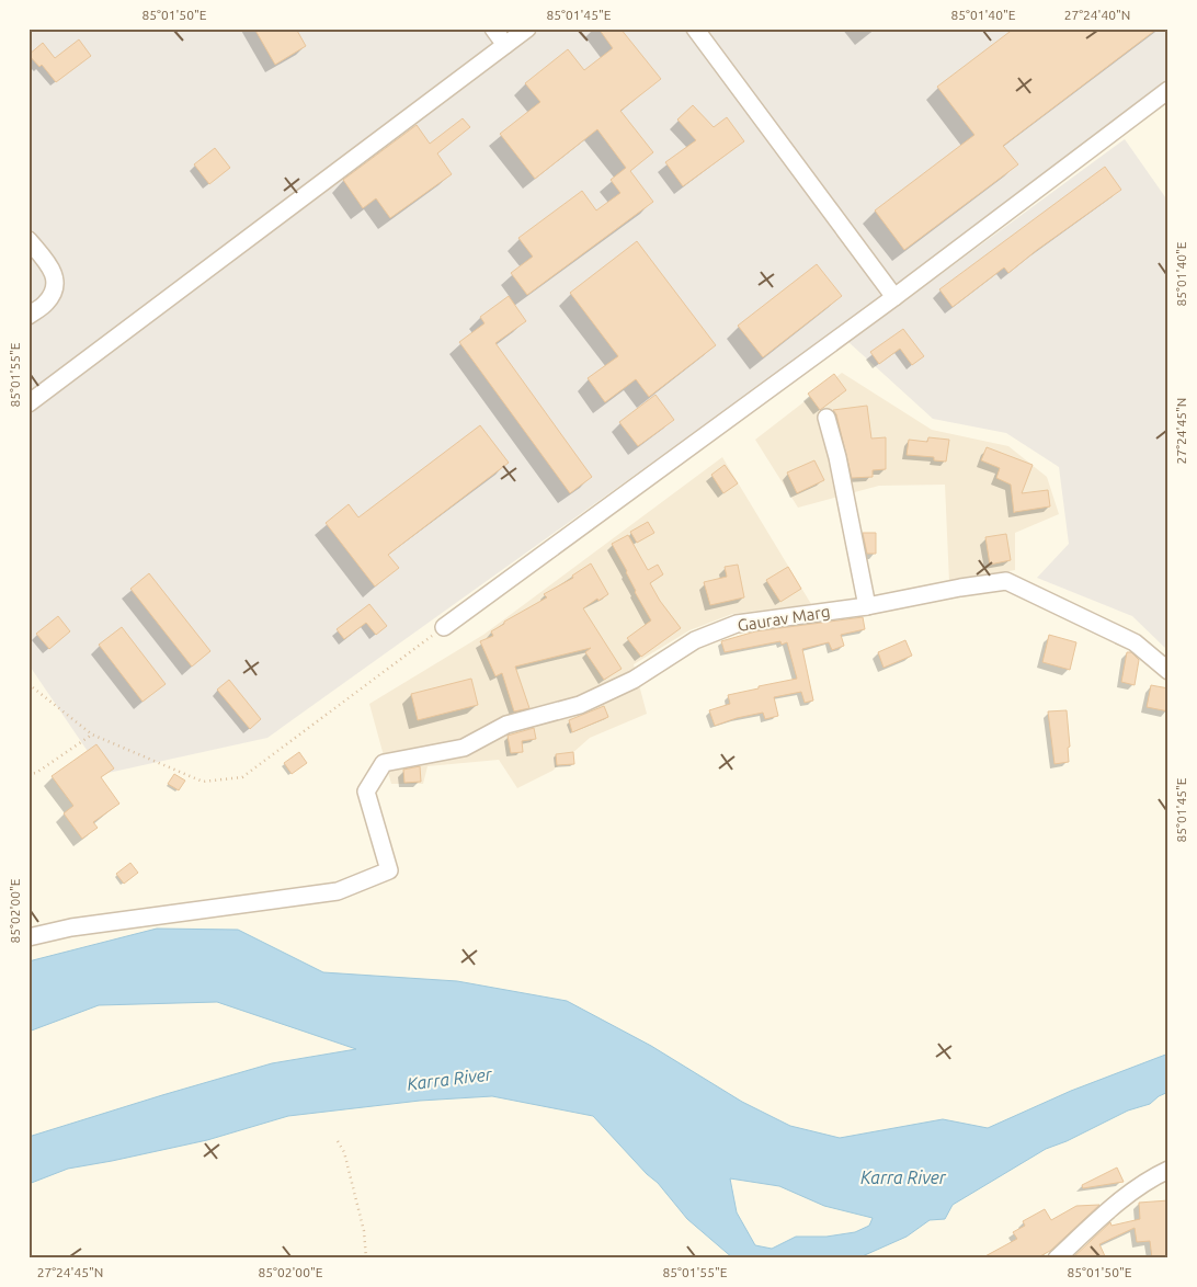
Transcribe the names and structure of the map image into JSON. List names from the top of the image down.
{
  "streets": {
    "street": ["Gaurav Marg"]
  },
  "water": ["Karra River"],
  "coordinates": [
    "85°01'50\"E",
    "85°01'45\"E",
    "85°01'40\"E",
    "27°24'40\"N",
    "85°01'55\"E",
    "27°24'45\"N",
    "85°02'00\"E"
  ]
}
